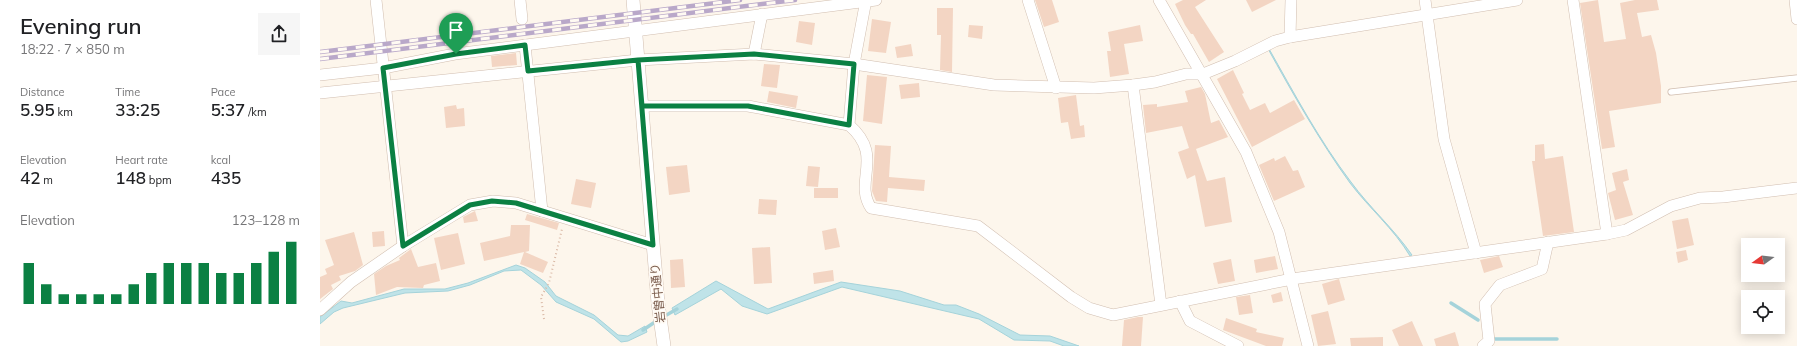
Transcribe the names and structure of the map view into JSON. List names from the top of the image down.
{
  "streets": {
    "street": ["岩曽中通り"]
  },
  "north": "left",
  "page": {
    "heading": ["Evening run", "18:22 · 7 × 850 m"],
    "stats": [
      ["Distance", "5.95 km"],
      ["Time", "33:25"],
      ["Pace", "5:37 /km"],
      ["Elevation", "42 m"],
      ["Heart rate", "148 bpm"],
      ["kcal", "435"]
    ],
    "chart": ["Elevation", "123–128 m"]
  }
}
